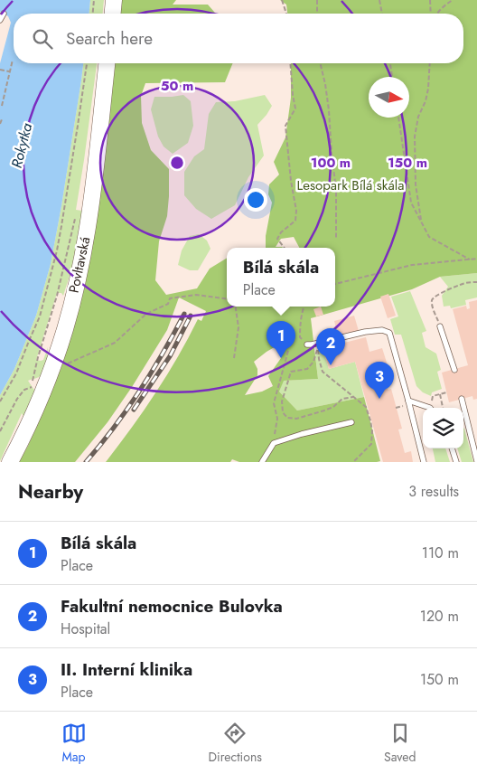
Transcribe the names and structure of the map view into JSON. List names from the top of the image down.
{
  "streets": {
    "main road": ["Povltavská"]
  },
  "water": ["Rokytka"],
  "parks": ["Lesopark Bílá skála"],
  "north": "right",
  "page": {
    "search": "Search here",
    "popup": ["Bílá skála", "Place"],
    "pins": ["1", "2", "3"],
    "heading": ["Nearby", "3 results"],
    "list": [
      {
        "mark": "1",
        "name": "Bílá skála",
        "note": "Place",
        "value": "110 m"
      },
      {
        "mark": "2",
        "name": "Fakultní nemocnice Bulovka",
        "note": "Hospital",
        "value": "120 m"
      },
      {
        "mark": "3",
        "name": "II. Interní klinika",
        "note": "Place",
        "value": "150 m"
      }
    ],
    "nav": ["Map", "Directions", "Saved"]
  },
  "rings": ["50 m", "100 m", "150 m"]
}
